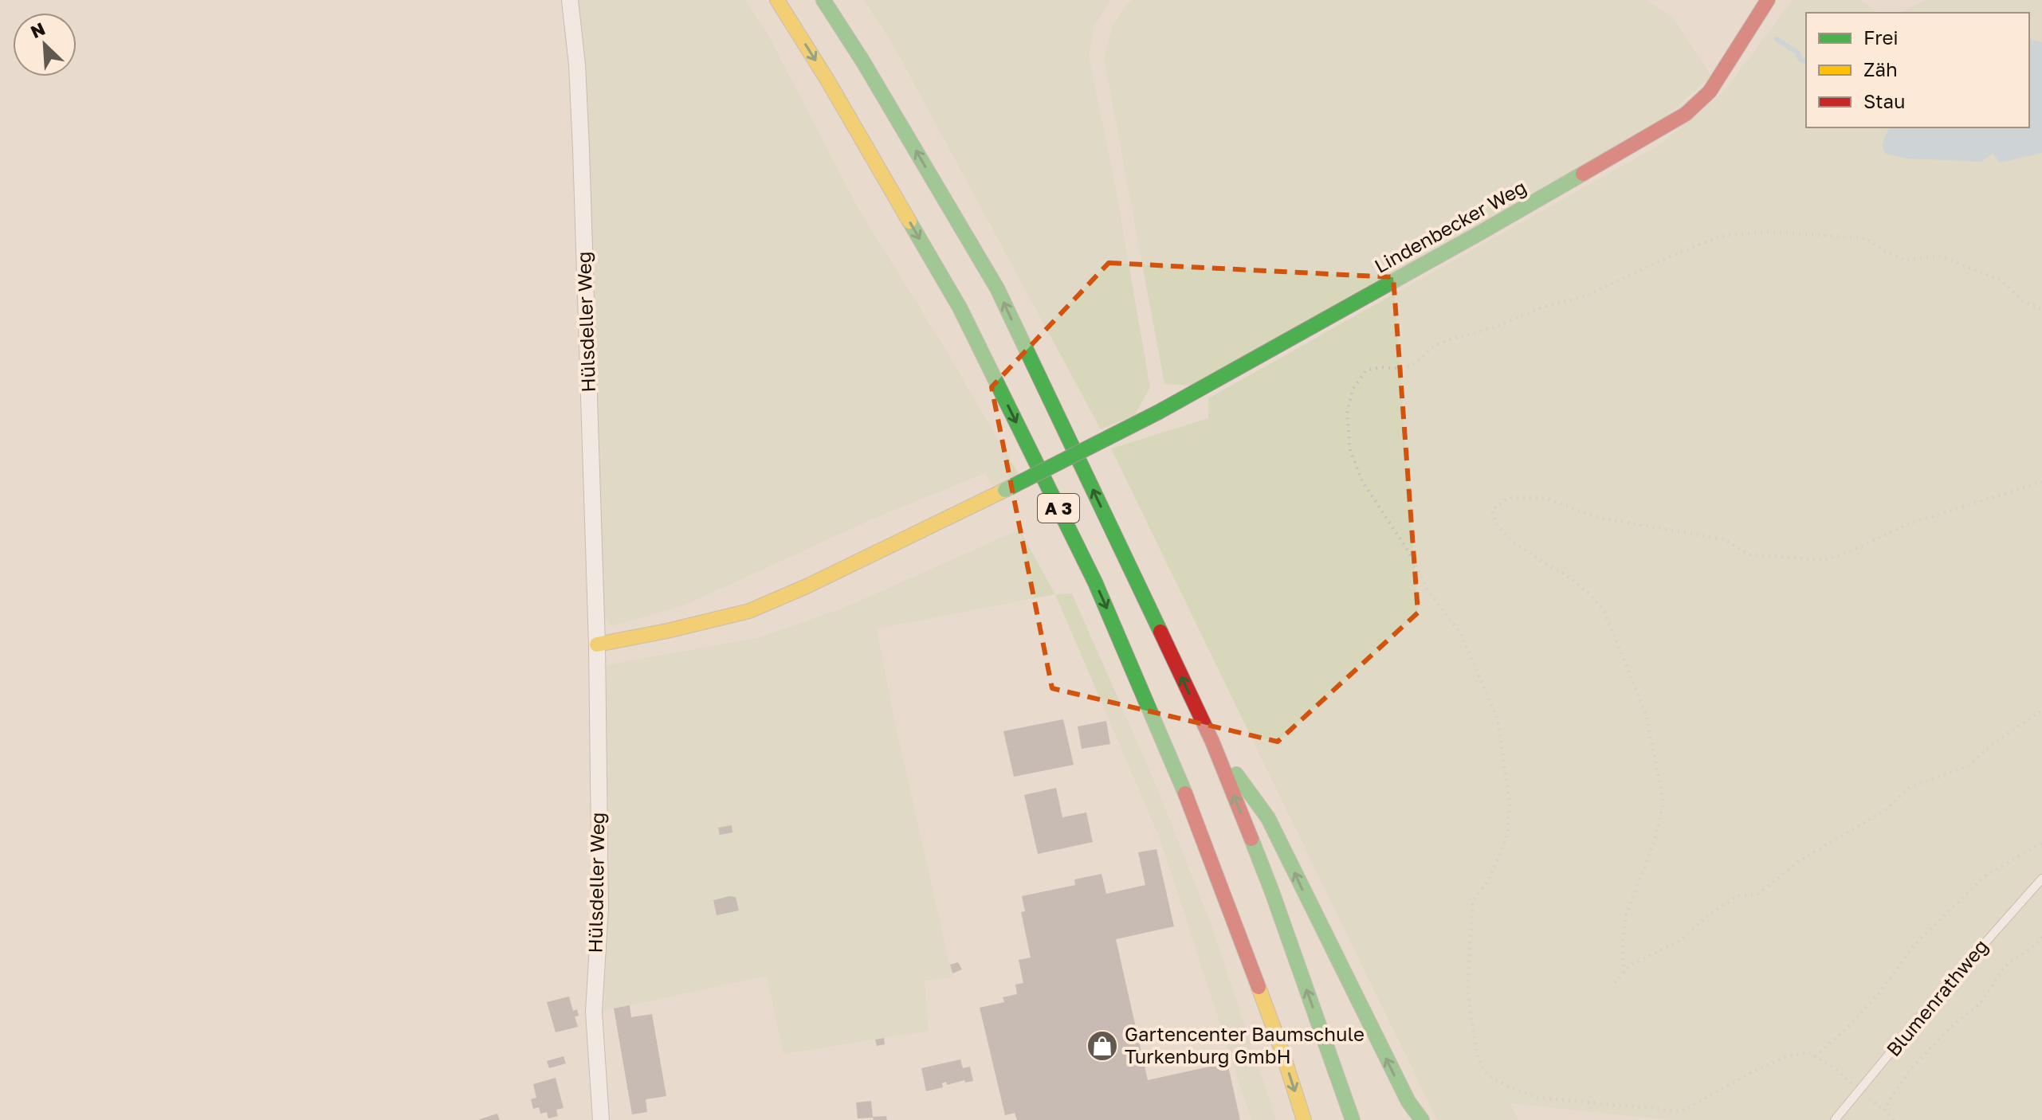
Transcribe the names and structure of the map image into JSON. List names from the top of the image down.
{
  "streets": {
    "main road": ["Lindenbecker Weg", "A 3"],
    "street": ["Hülsdeller Weg"],
    "lane": ["Blumenrathweg"]
  },
  "crossings": [
    ["Lindenbecker Weg", "Hülsdeller Weg"]
  ],
  "places": {
    "shop": ["Gartencenter Baumschule Turkenburg GmbH"]
  },
  "legend": ["Frei", "Zäh", "Stau"],
  "north": "top left"
}
